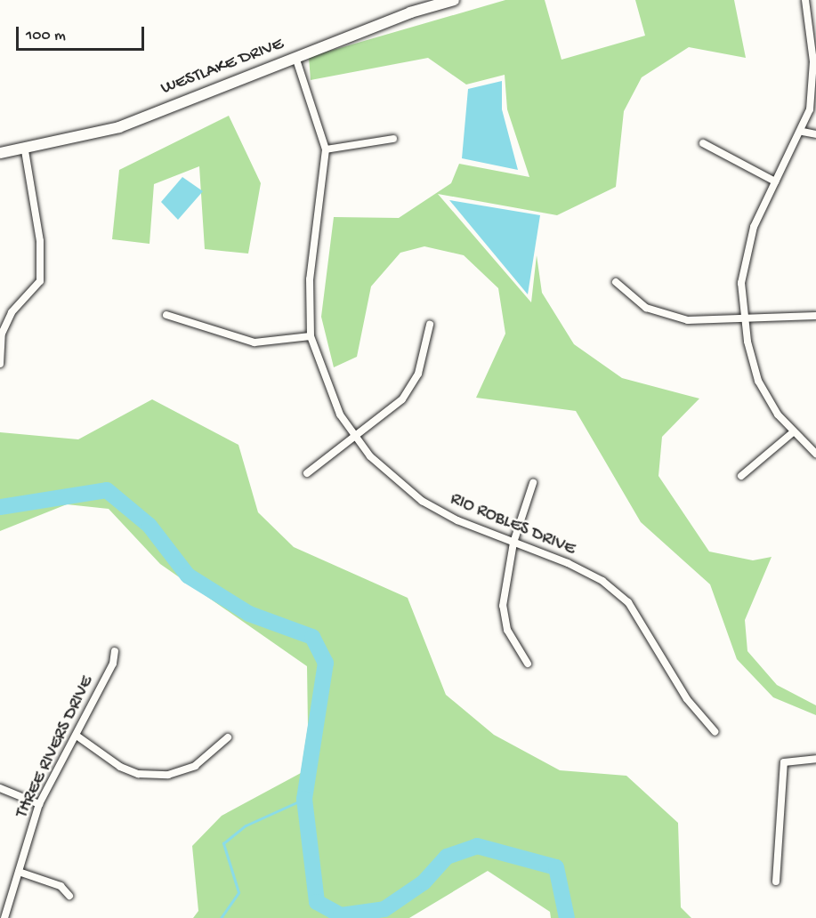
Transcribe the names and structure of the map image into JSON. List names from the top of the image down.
{
  "streets": {
    "street": ["WESTLAKE DRIVE", "RIO ROBLES DRIVE", "THREE RIVERS DRIVE"]
  },
  "crossings": [
    ["WESTLAKE DRIVE", "RIO ROBLES DRIVE"]
  ],
  "scale_bar": "100 m"
}
